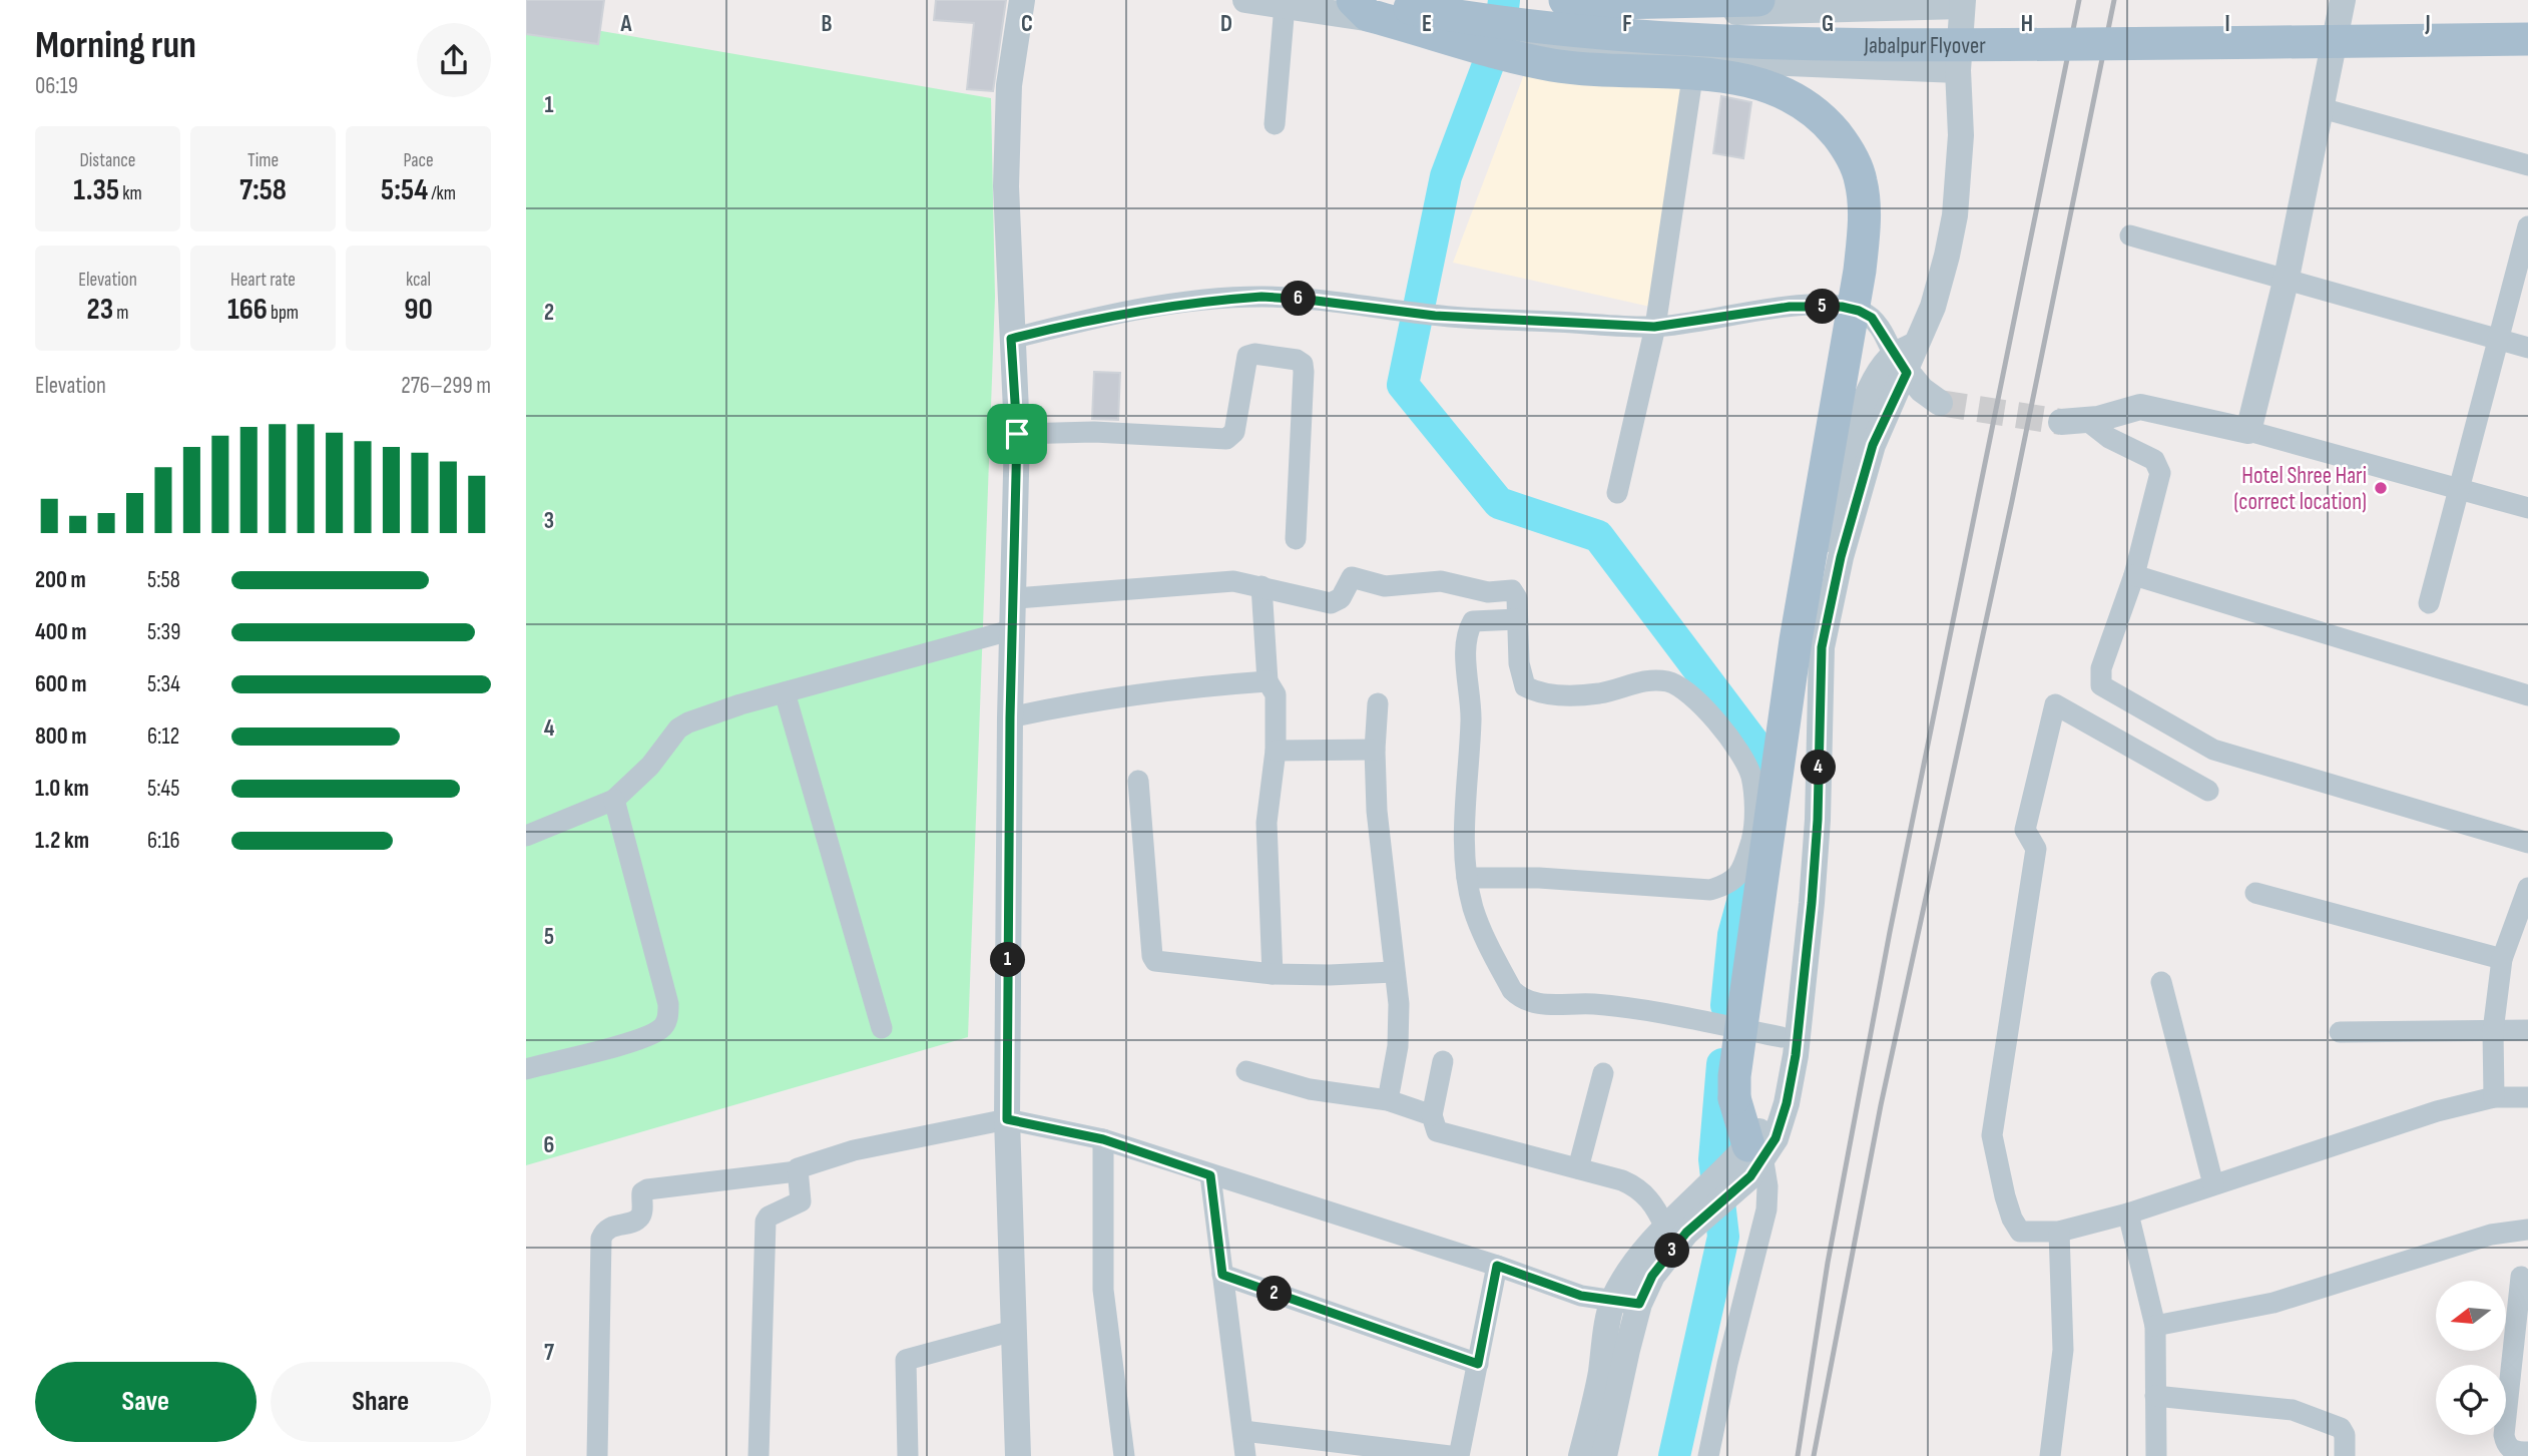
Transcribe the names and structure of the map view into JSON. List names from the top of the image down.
{
  "streets": {
    "main road": ["Jabalpur Flyover"]
  },
  "places": ["Hotel Shree Hari (correct location)"],
  "north": "left",
  "page": {
    "heading": ["Morning run", "06:19"],
    "stats": [
      ["Distance", "1.35 km"],
      ["Time", "7:58"],
      ["Pace", "5:54 /km"],
      ["Elevation", "23 m"],
      ["Heart rate", "166 bpm"],
      ["kcal", "90"]
    ],
    "pins": [
      "6",
      "5",
      "4",
      "1",
      "3",
      "2"
    ],
    "chart": ["Elevation", "276–299 m"],
    "list": [
      {
        "name": "200 m",
        "note": "5:58"
      },
      {
        "name": "400 m",
        "note": "5:39"
      },
      {
        "name": "600 m",
        "note": "5:34"
      },
      {
        "name": "800 m",
        "note": "6:12"
      },
      {
        "name": "1.0 km",
        "note": "5:45"
      },
      {
        "name": "1.2 km",
        "note": "6:16"
      }
    ],
    "buttons": ["Save", "Share"]
  },
  "grid": {
    "columns": [
      "A",
      "B",
      "C",
      "D",
      "E",
      "F",
      "G",
      "H",
      "I",
      "J"
    ],
    "rows": [
      "1",
      "2",
      "3",
      "4",
      "5",
      "6",
      "7"
    ]
  }
}
